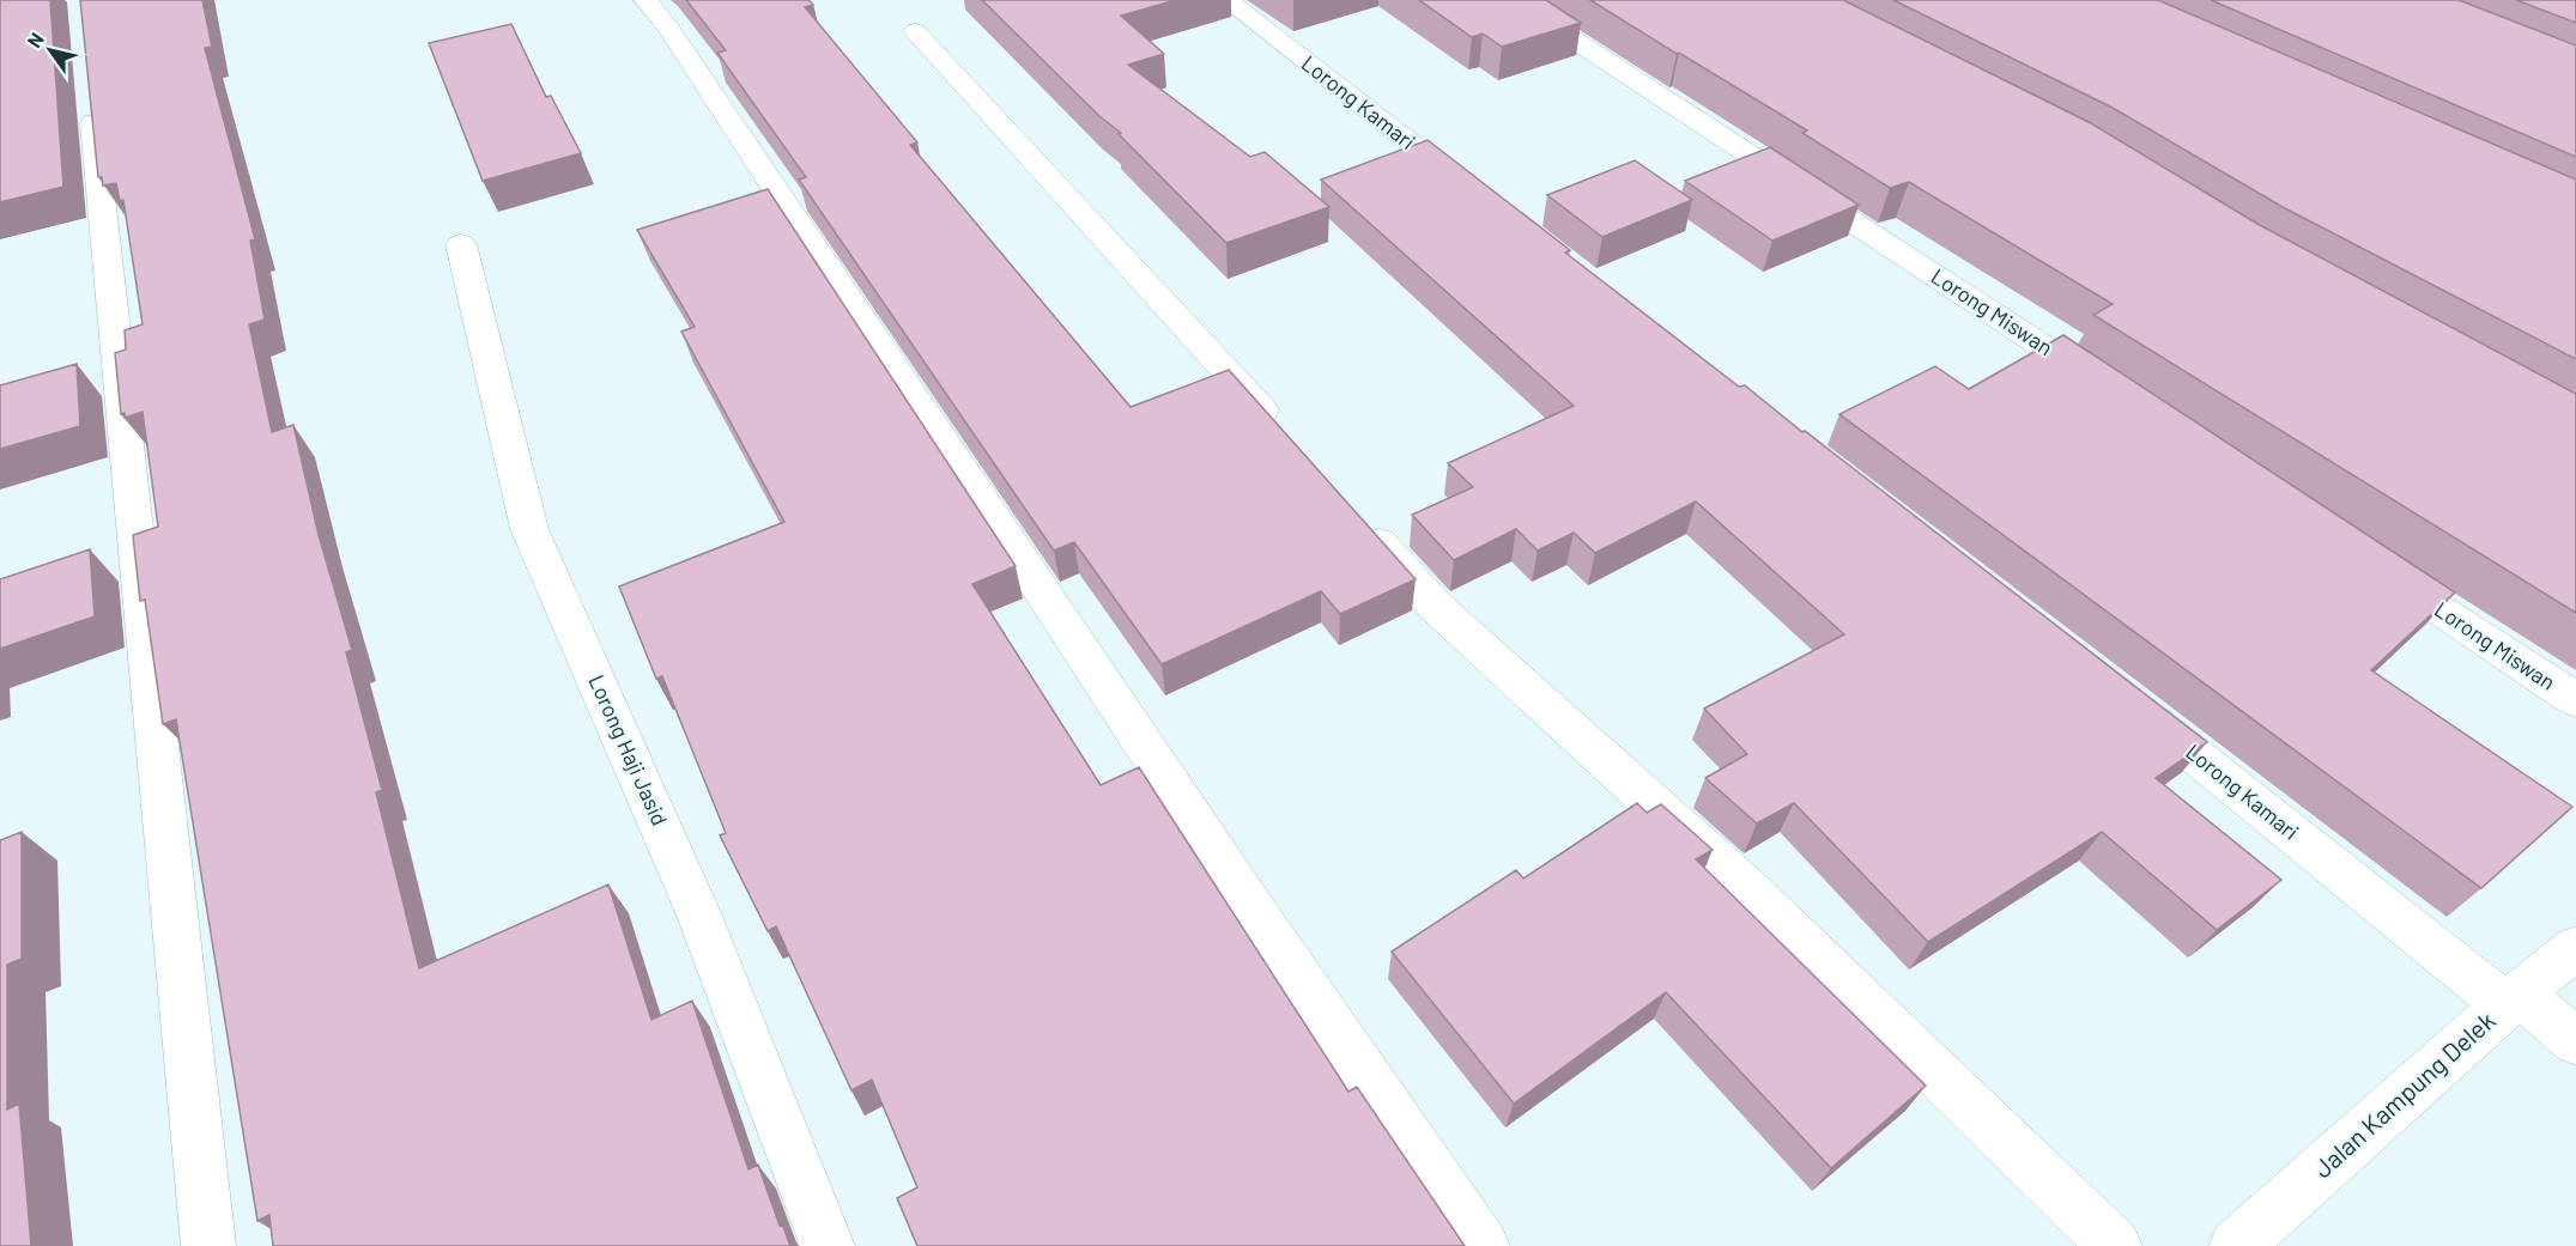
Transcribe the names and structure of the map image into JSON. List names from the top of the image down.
{
  "streets": {
    "street": [
      "Lorong Kamari",
      "Lorong Miswan",
      "Lorong Haji Jasid",
      "Jalan Kampung Delek"
    ]
  },
  "crossings": [
    ["Lorong Kamari", "Jalan Kampung Delek"]
  ],
  "north": "top left"
}
